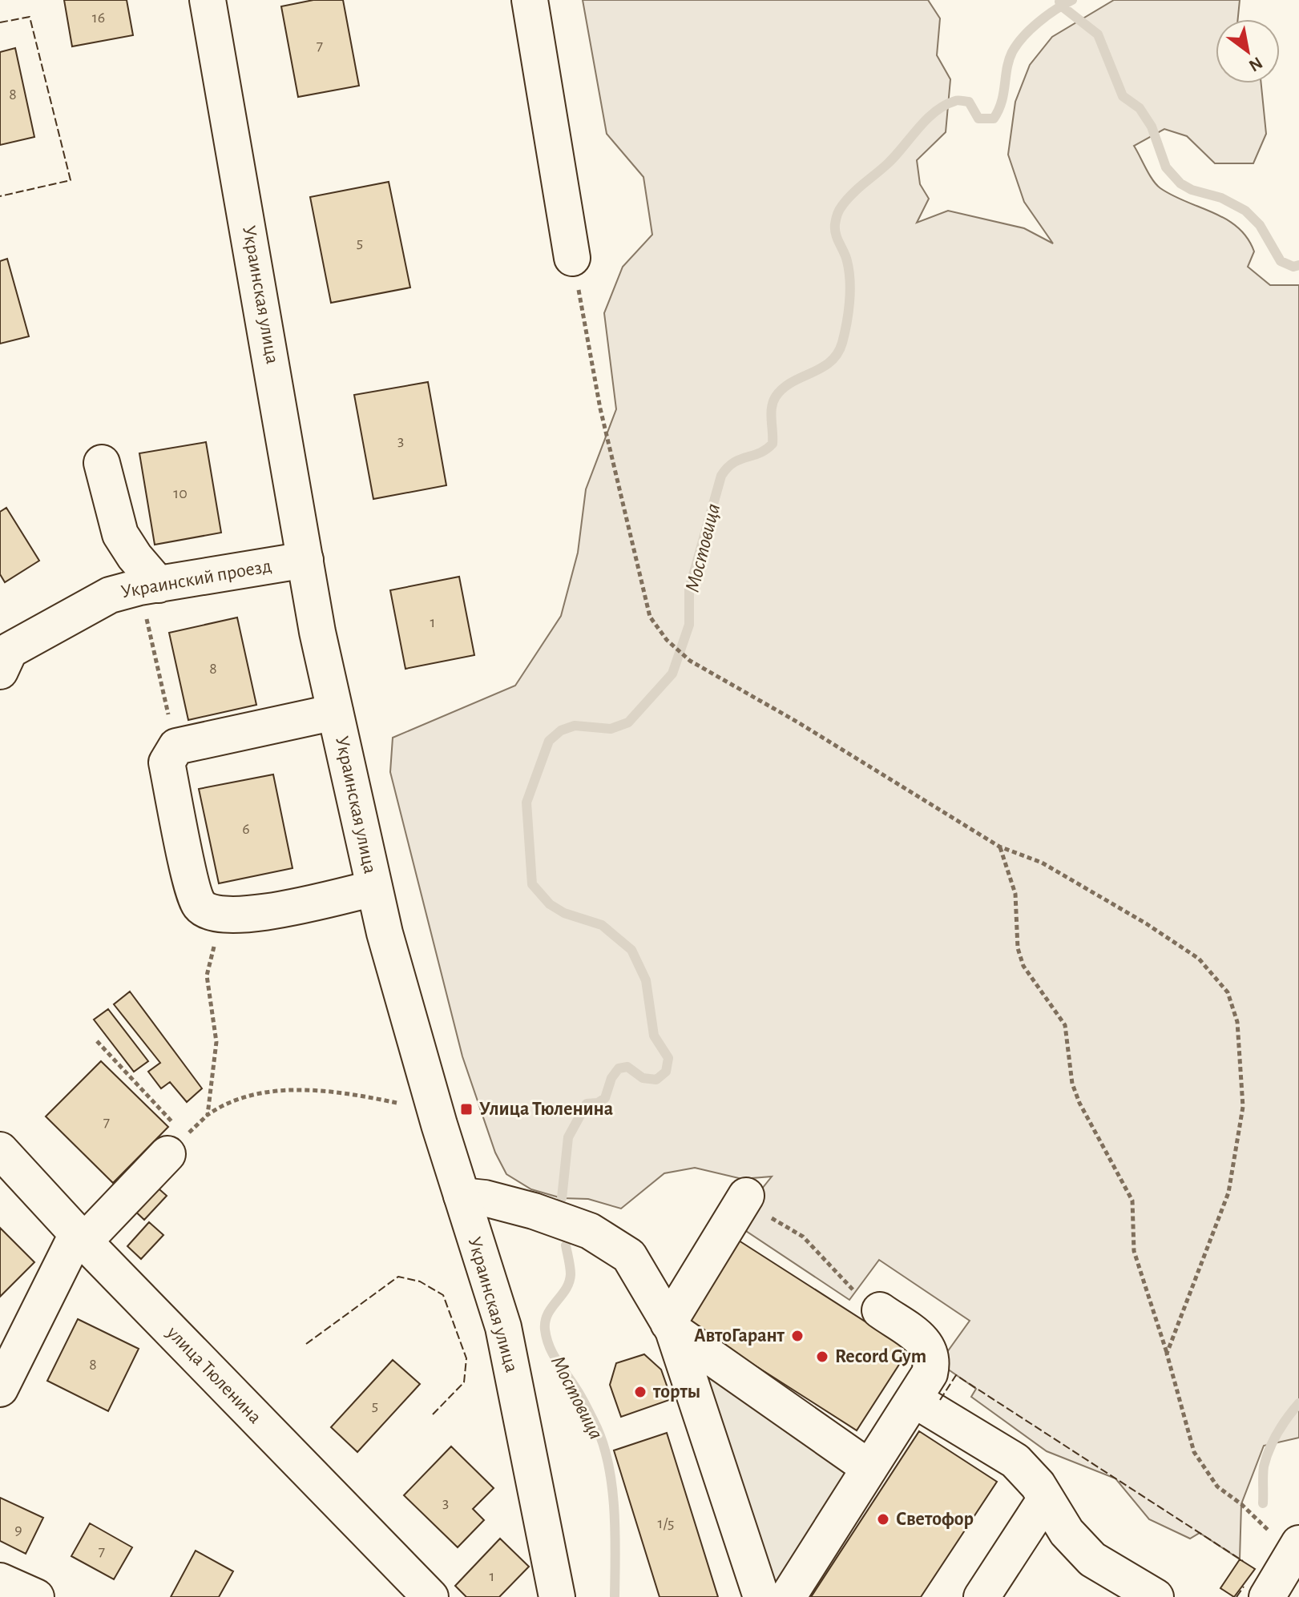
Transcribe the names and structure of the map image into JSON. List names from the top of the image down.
{
  "streets": {
    "main road": ["Украинская улица", "Украинский проезд", "улица Тюленина"]
  },
  "crossings": [
    ["Украинская улица", "Украинский проезд"]
  ],
  "water": ["Мостовица"],
  "places": {
    "transit": ["Улица Тюленина"],
    "other": [
      "АвтоГарант",
      "Record Gym",
      "торты",
      "Светофор"
    ]
  },
  "house_numbers": [
    "16",
    "7",
    "8",
    "5",
    "3",
    "10",
    "1",
    "8",
    "6",
    "7",
    "8",
    "5",
    "3",
    "1/5",
    "9",
    "7",
    "1"
  ],
  "north": "bottom right"
}
